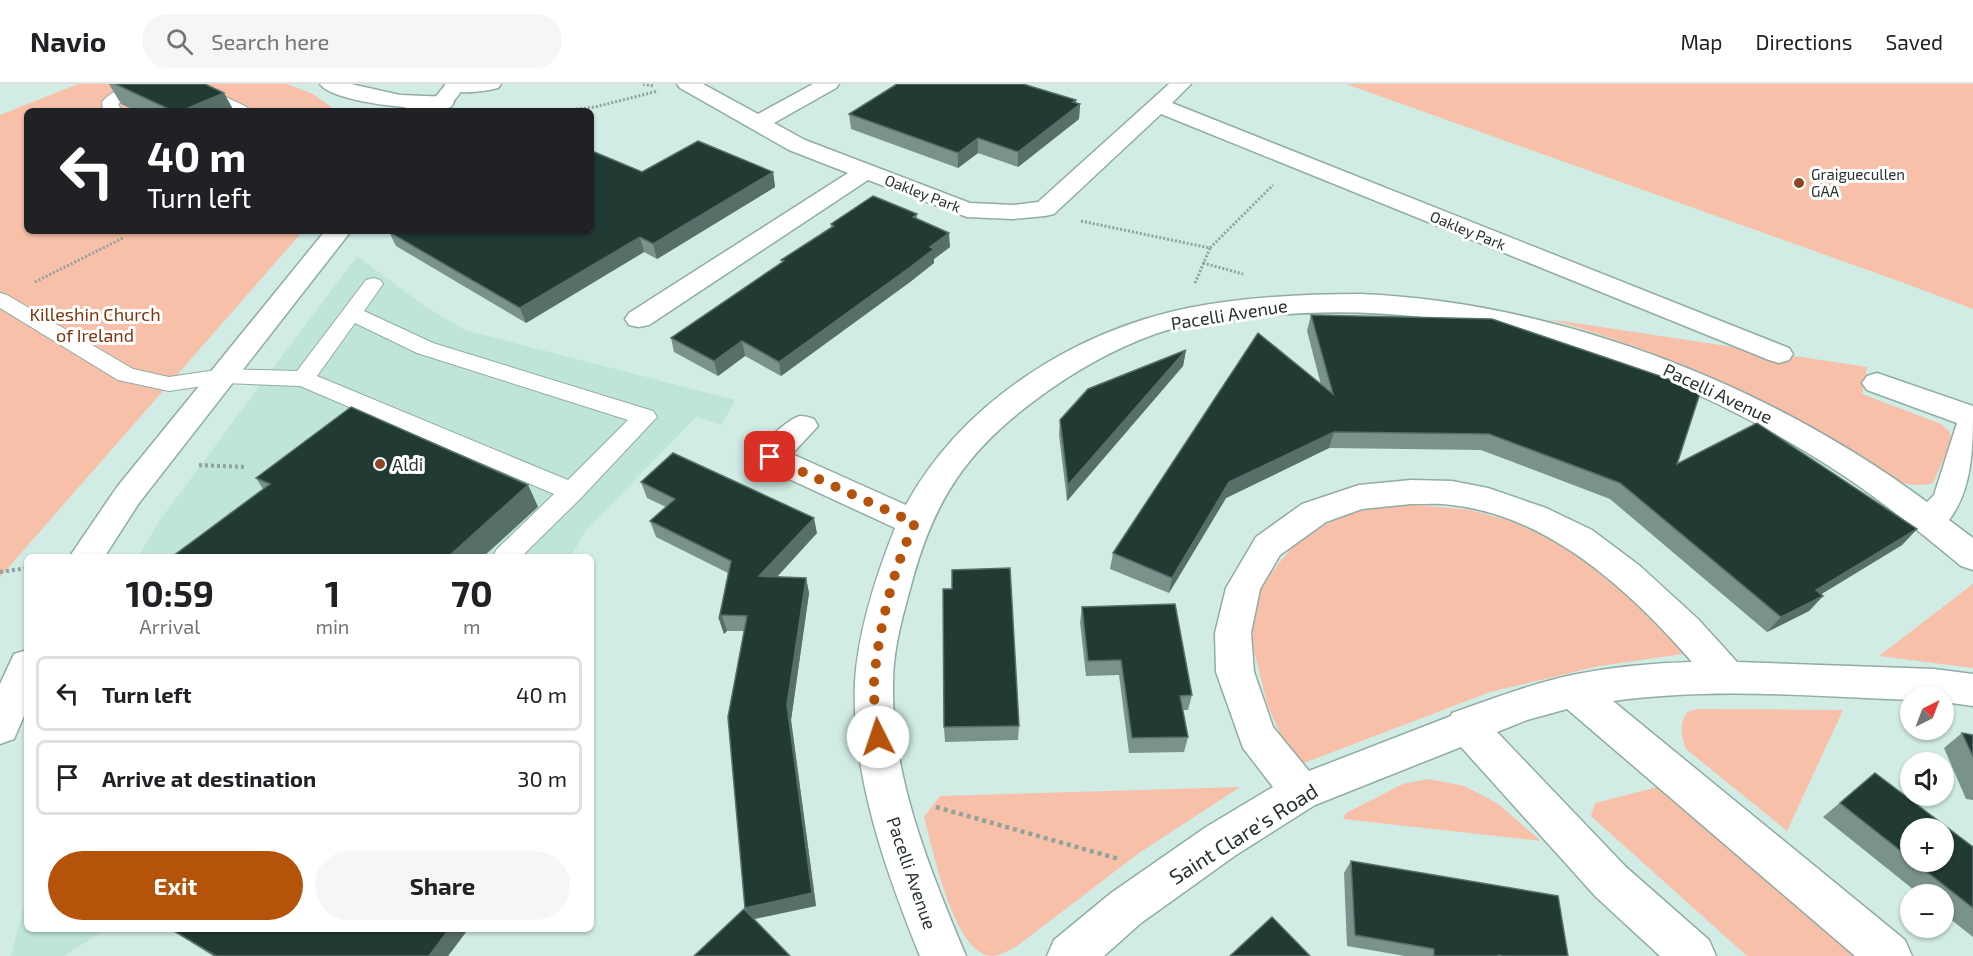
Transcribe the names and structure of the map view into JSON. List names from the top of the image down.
{
  "streets": {
    "street": ["Oakley Park", "Pacelli Avenue", "Saint Clare's Road"]
  },
  "parks": ["Killeshin Church of Ireland"],
  "places": ["Graiguecullen GAA", "Aldi"],
  "north": "top right",
  "page": {
    "header": "Navio",
    "search": "Search here",
    "nav": ["Map", "Directions", "Saved"],
    "turn": ["40 m", "Turn left"],
    "eta": [
      "10:59",
      "Arrival",
      "1",
      "min",
      "70",
      "m"
    ],
    "list": [
      {
        "name": "Turn left",
        "value": "40 m"
      },
      {
        "name": "Arrive at destination",
        "value": "30 m"
      }
    ],
    "map_buttons": ["+", "−"],
    "buttons": ["Exit", "Share"]
  }
}
